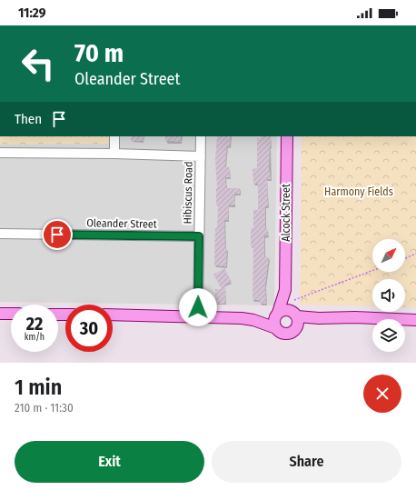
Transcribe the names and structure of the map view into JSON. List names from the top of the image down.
{
  "streets": {
    "main road": ["Alcock Street"],
    "street": ["Hibiscus Road", "Oleander Street"]
  },
  "crossings": [
    ["Hibiscus Road", "Oleander Street"]
  ],
  "parks": ["Harmony Fields"],
  "north": "top right",
  "page": {
    "status": "11:29",
    "turn": ["70 m", "Oleander Street"],
    "then": "Then",
    "speed": "22 km/h",
    "limit": "30",
    "heading": ["1 min", "210 m · 11:30"],
    "buttons": ["Exit", "Share"]
  }
}
